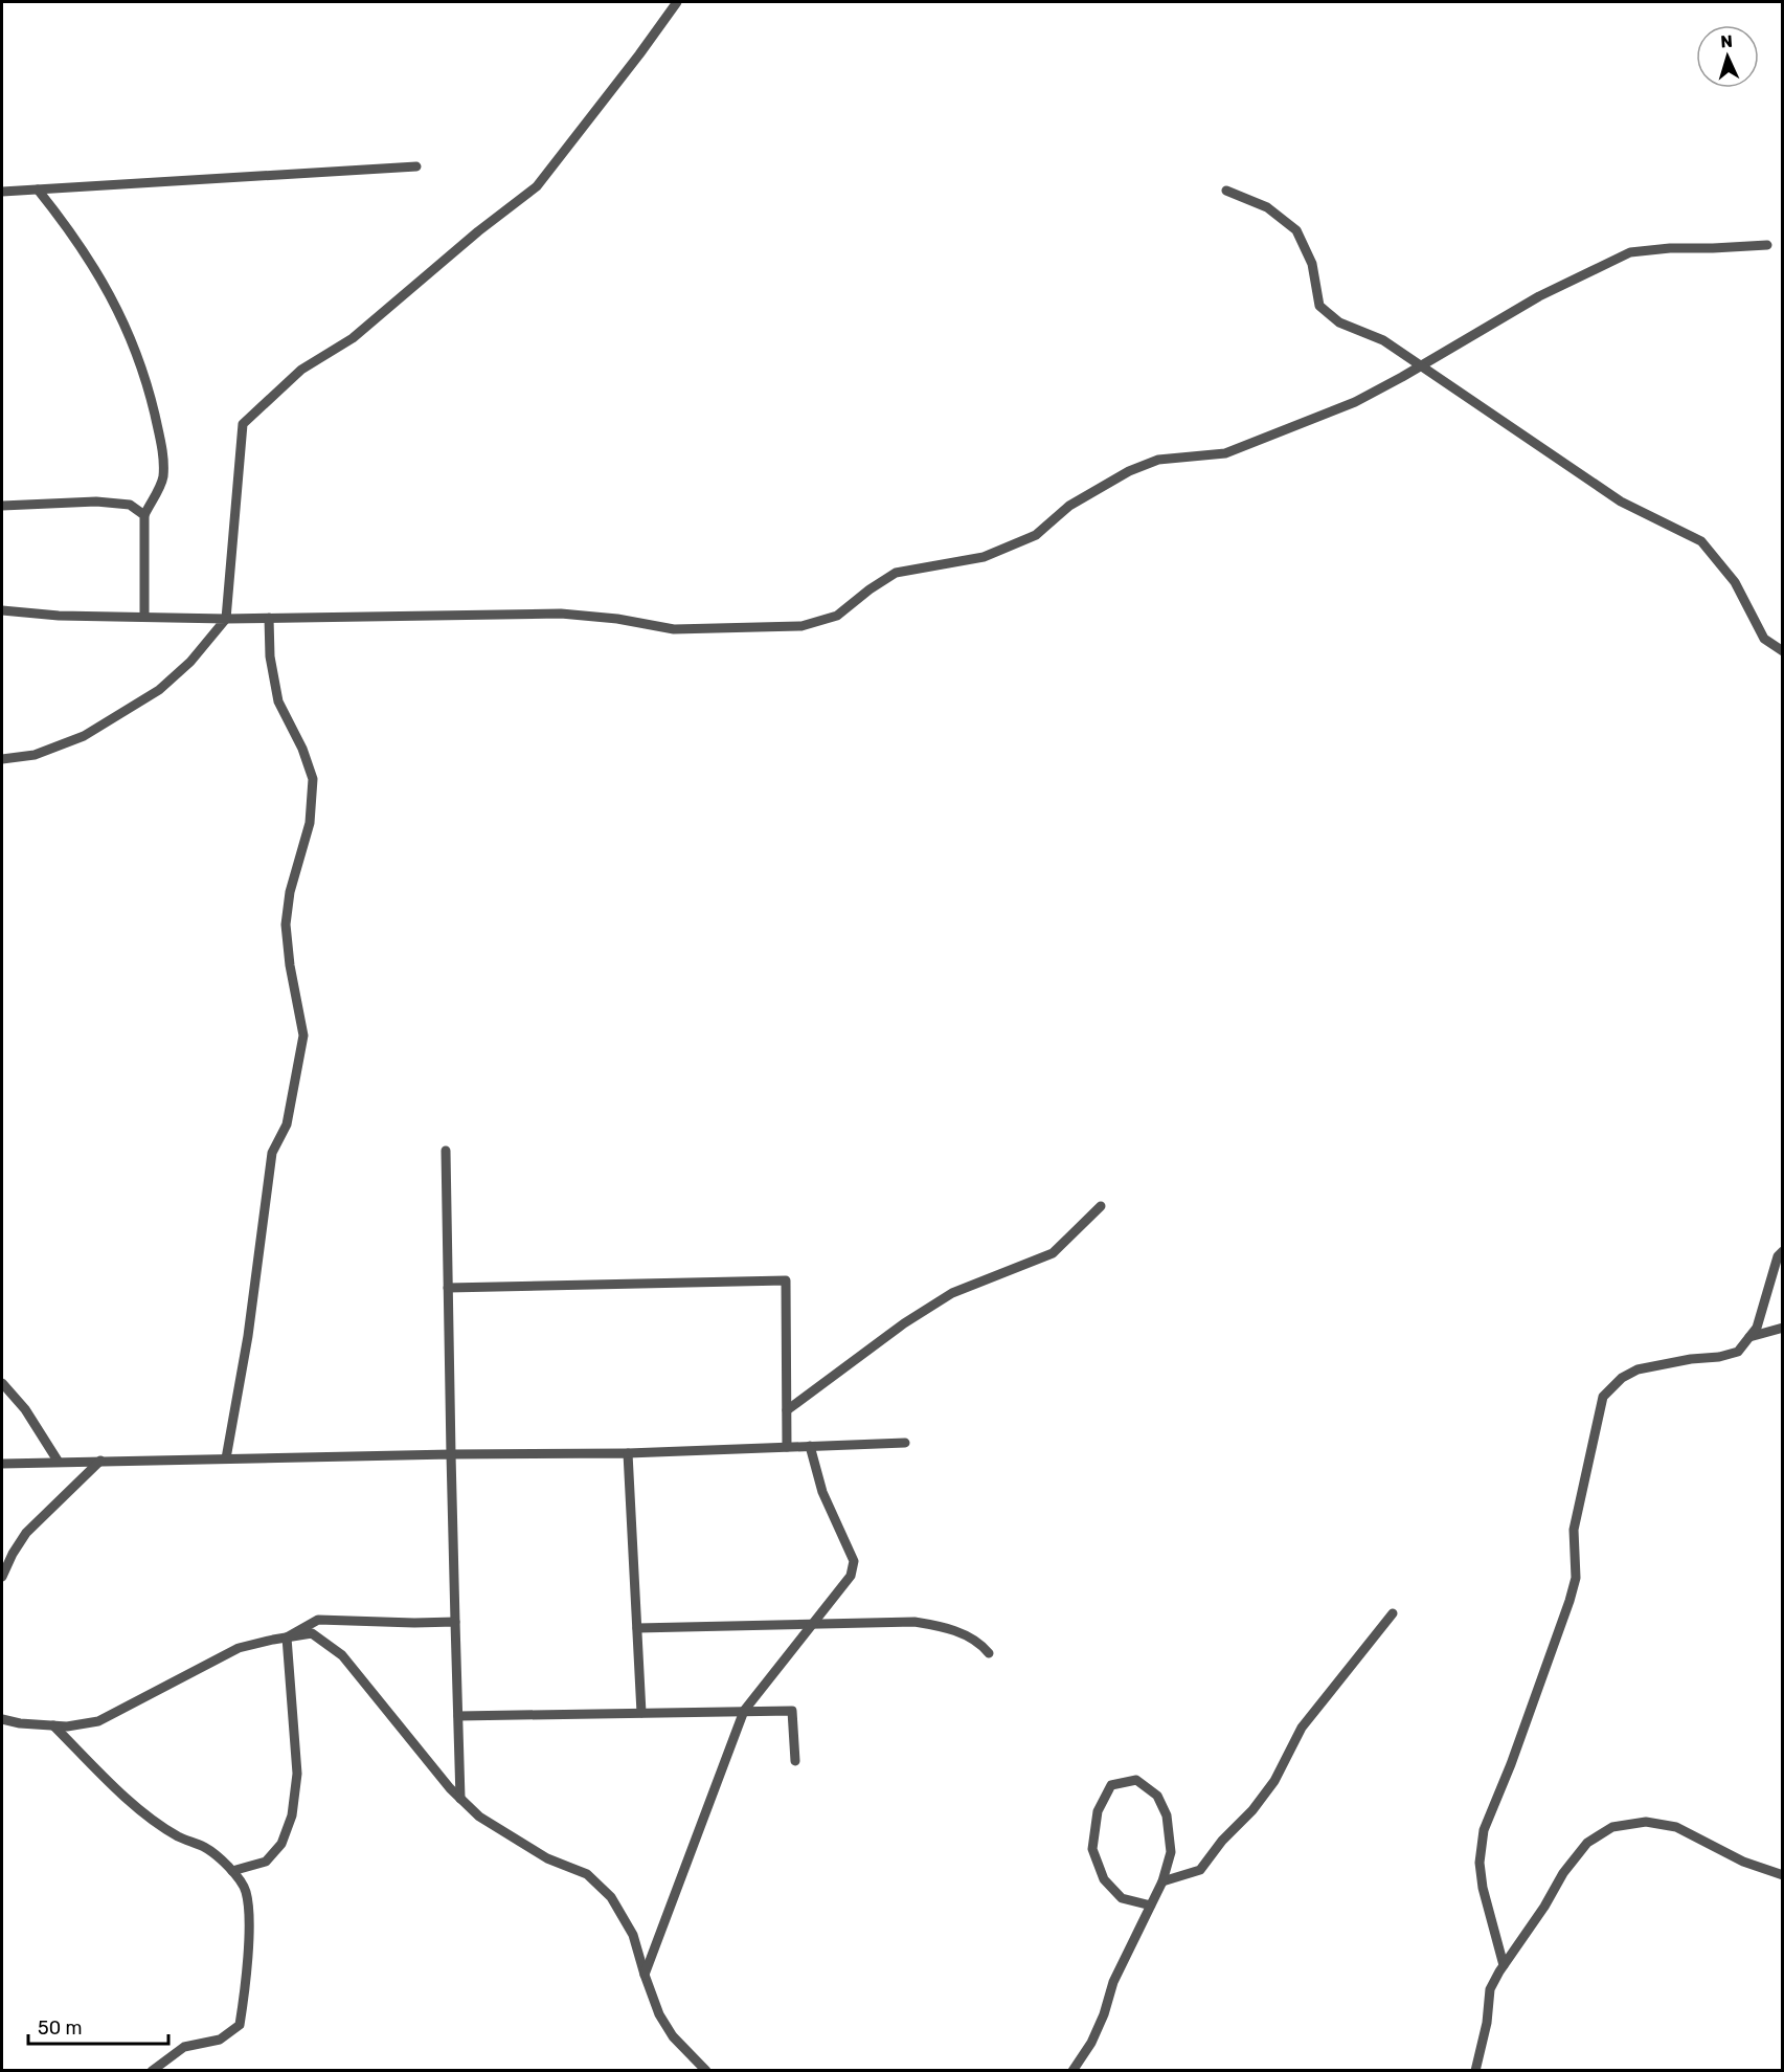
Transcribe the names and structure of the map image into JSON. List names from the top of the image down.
{
  "scale_bar": "50 m",
  "north": "top"
}
